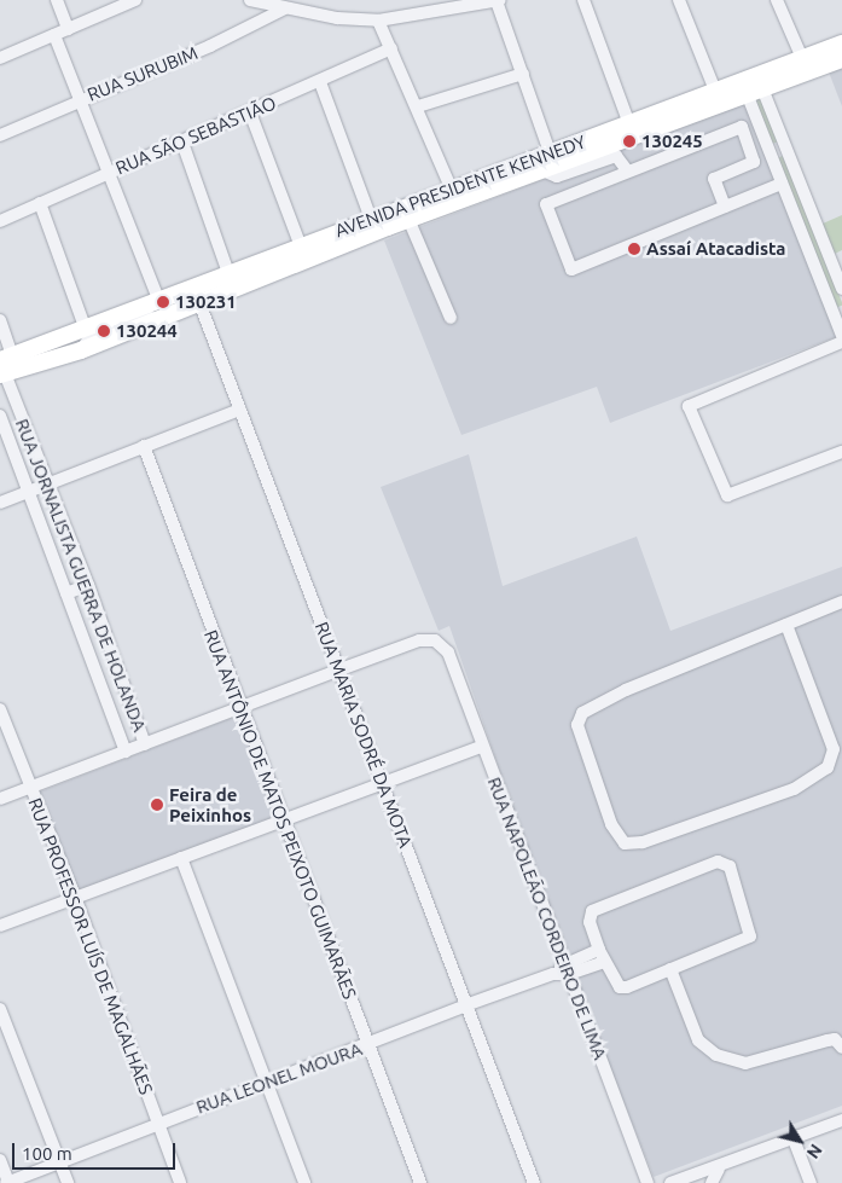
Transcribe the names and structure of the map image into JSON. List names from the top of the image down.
{
  "streets": {
    "main road": ["AVENIDA PRESIDENTE KENNEDY"],
    "street": [
      "RUA SURUBIM",
      "RUA SÃO SEBASTIÃO",
      "RUA JORNALISTA GUERRA DE HOLANDA",
      "RUA MARIA SODRÉ DA MOTA",
      "RUA ANTÔNIO DE MATOS PEIXOTO GUIMARÃES",
      "RUA NAPOLEÃO CORDEIRO DE LIMA",
      "RUA PROFESSOR LUÍS DE MAGALHÃES",
      "RUA LEONEL MOURA"
    ]
  },
  "crossings": [
    ["AVENIDA PRESIDENTE KENNEDY", "RUA JORNALISTA GUERRA DE HOLANDA"],
    ["AVENIDA PRESIDENTE KENNEDY", "RUA MARIA SODRÉ DA MOTA"],
    ["RUA MARIA SODRÉ DA MOTA", "RUA NAPOLEÃO CORDEIRO DE LIMA"],
    ["RUA MARIA SODRÉ DA MOTA", "RUA LEONEL MOURA"],
    ["RUA ANTÔNIO DE MATOS PEIXOTO GUIMARÃES", "RUA LEONEL MOURA"],
    ["RUA NAPOLEÃO CORDEIRO DE LIMA", "RUA LEONEL MOURA"],
    ["RUA PROFESSOR LUÍS DE MAGALHÃES", "RUA LEONEL MOURA"]
  ],
  "places": [
    "130245",
    "Assaí Atacadista",
    "130231",
    "130244",
    "Feira de Peixinhos"
  ],
  "scale_bar": "100 m",
  "north": "bottom right"
}
